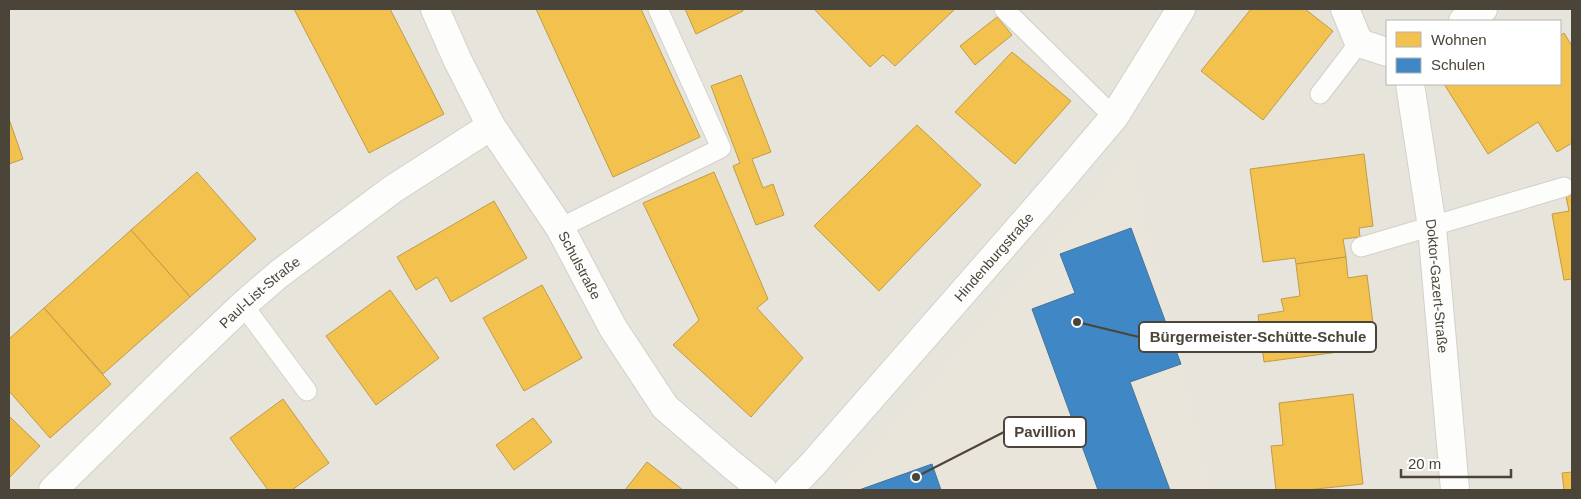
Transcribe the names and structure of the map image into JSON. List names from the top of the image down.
{
  "streets": {
    "street": [
      "Hindenburgstraße",
      "Schulstraße",
      "Doktor-Gazert-Straße",
      "Paul-List-Straße"
    ]
  },
  "crossings": [
    ["Schulstraße", "Paul-List-Straße"]
  ],
  "places": ["Bürgermeister-Schütte-Schule", "Pavillion"],
  "legend": ["Wohnen", "Schulen"],
  "scale_bar": "20 m"
}
